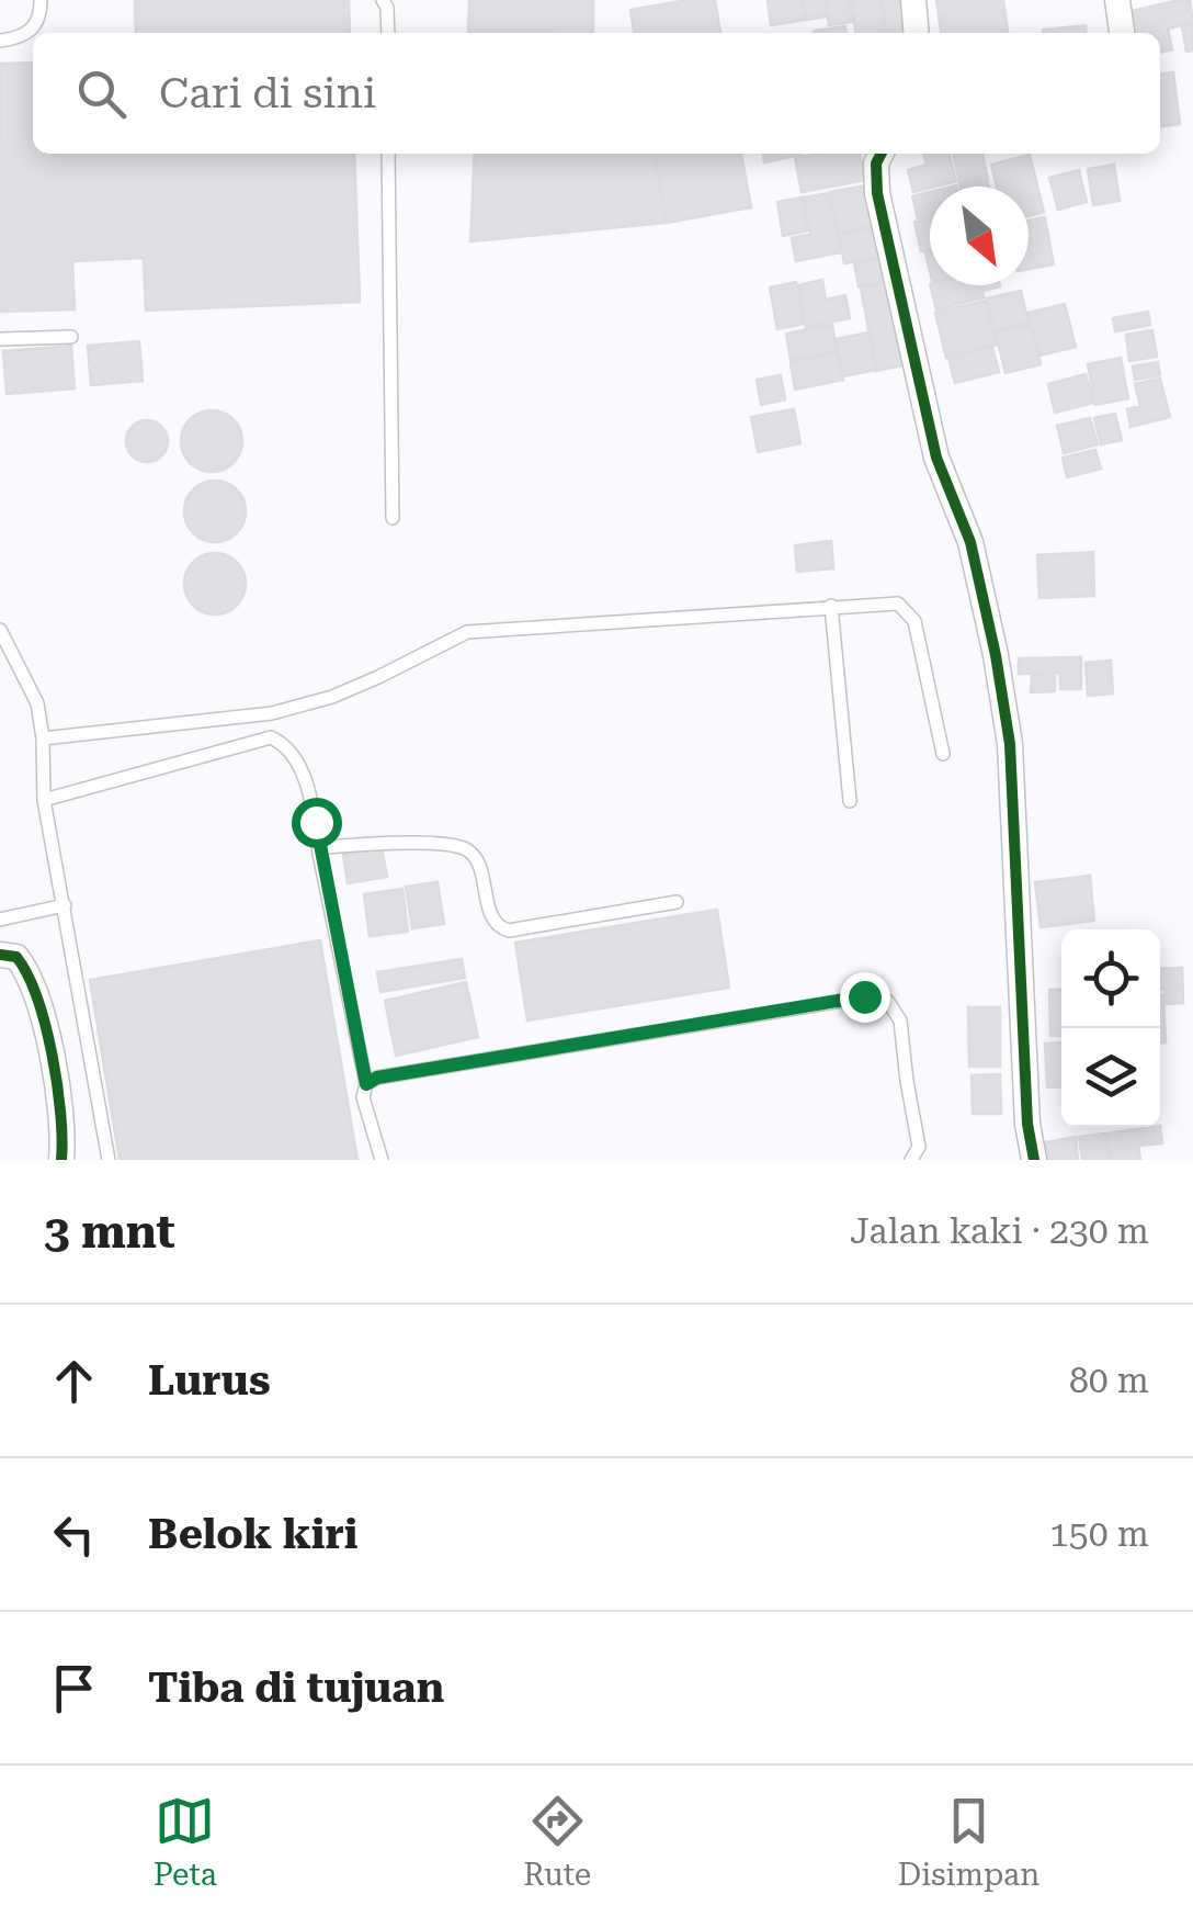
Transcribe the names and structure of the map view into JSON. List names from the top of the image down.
{
  "north": "bottom right",
  "page": {
    "search": "Cari di sini",
    "heading": ["3 mnt", "Jalan kaki · 230 m"],
    "list": [
      ["Lurus", "80 m"],
      ["Belok kiri", "150 m"],
      "Tiba di tujuan"
    ],
    "nav": ["Peta", "Rute", "Disimpan"]
  }
}
